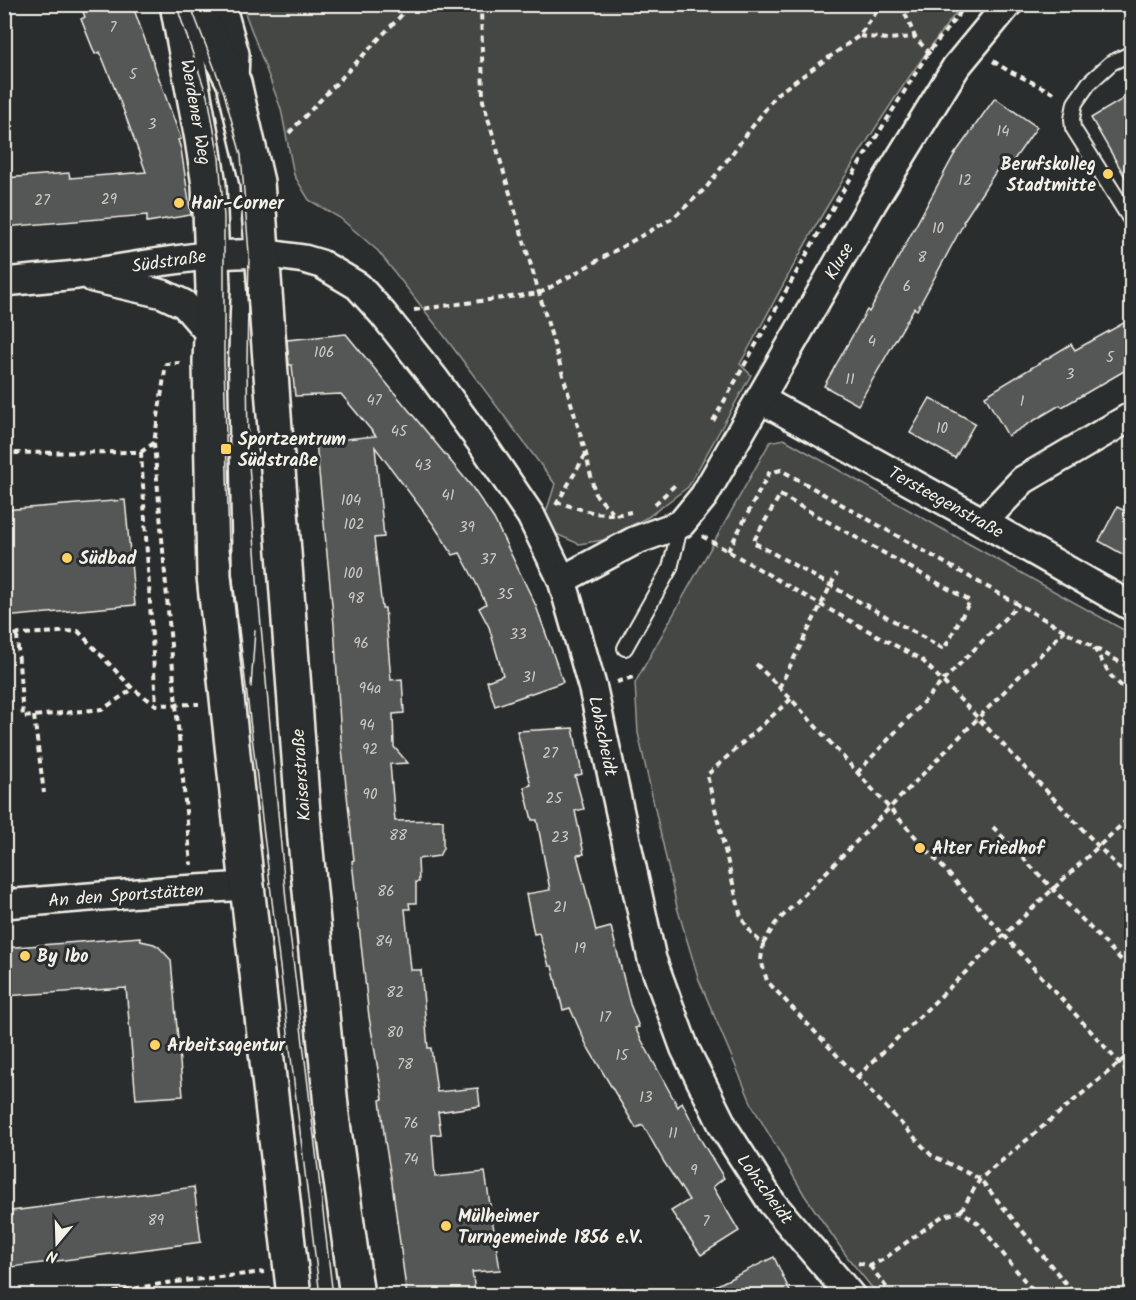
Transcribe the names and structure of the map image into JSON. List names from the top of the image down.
{
  "streets": {
    "main road": ["Werdener Weg", "Kaiserstraße"],
    "street": [
      "Südstraße",
      "Kluse",
      "Tersteegenstraße",
      "Lohscheidt",
      "An den Sportstätten"
    ]
  },
  "crossings": [
    ["Werdener Weg", "Südstraße"],
    ["Werdener Weg", "Lohscheidt"],
    ["Werdener Weg", "Kaiserstraße"],
    ["Südstraße", "Lohscheidt"],
    ["Südstraße", "Kaiserstraße"],
    ["Kluse", "Tersteegenstraße"],
    ["Lohscheidt", "Kaiserstraße"]
  ],
  "places": {
    "other": [
      "Berufskolleg Stadtmitte",
      "Hair-Corner",
      "Südbad",
      "Alter Friedhof",
      "By Ibo",
      "Arbeitsagentur",
      "Mülheimer Turngemeinde 1856 e.V."
    ],
    "transit": ["Sportzentrum Südstraße"]
  },
  "house_numbers": [
    "7",
    "5",
    "3",
    "14",
    "12",
    "29",
    "27",
    "10",
    "8",
    "6",
    "4",
    "106",
    "5",
    "3",
    "11",
    "47",
    "1",
    "10",
    "45",
    "43",
    "41",
    "104",
    "102",
    "39",
    "37",
    "100",
    "35",
    "98",
    "33",
    "96",
    "31",
    "94a",
    "94",
    "92",
    "27",
    "90",
    "25",
    "88",
    "23",
    "86",
    "21",
    "84",
    "19",
    "82",
    "17",
    "80",
    "15",
    "78",
    "13",
    "76",
    "11",
    "74",
    "9",
    "89",
    "7"
  ],
  "north": "bottom"
}
